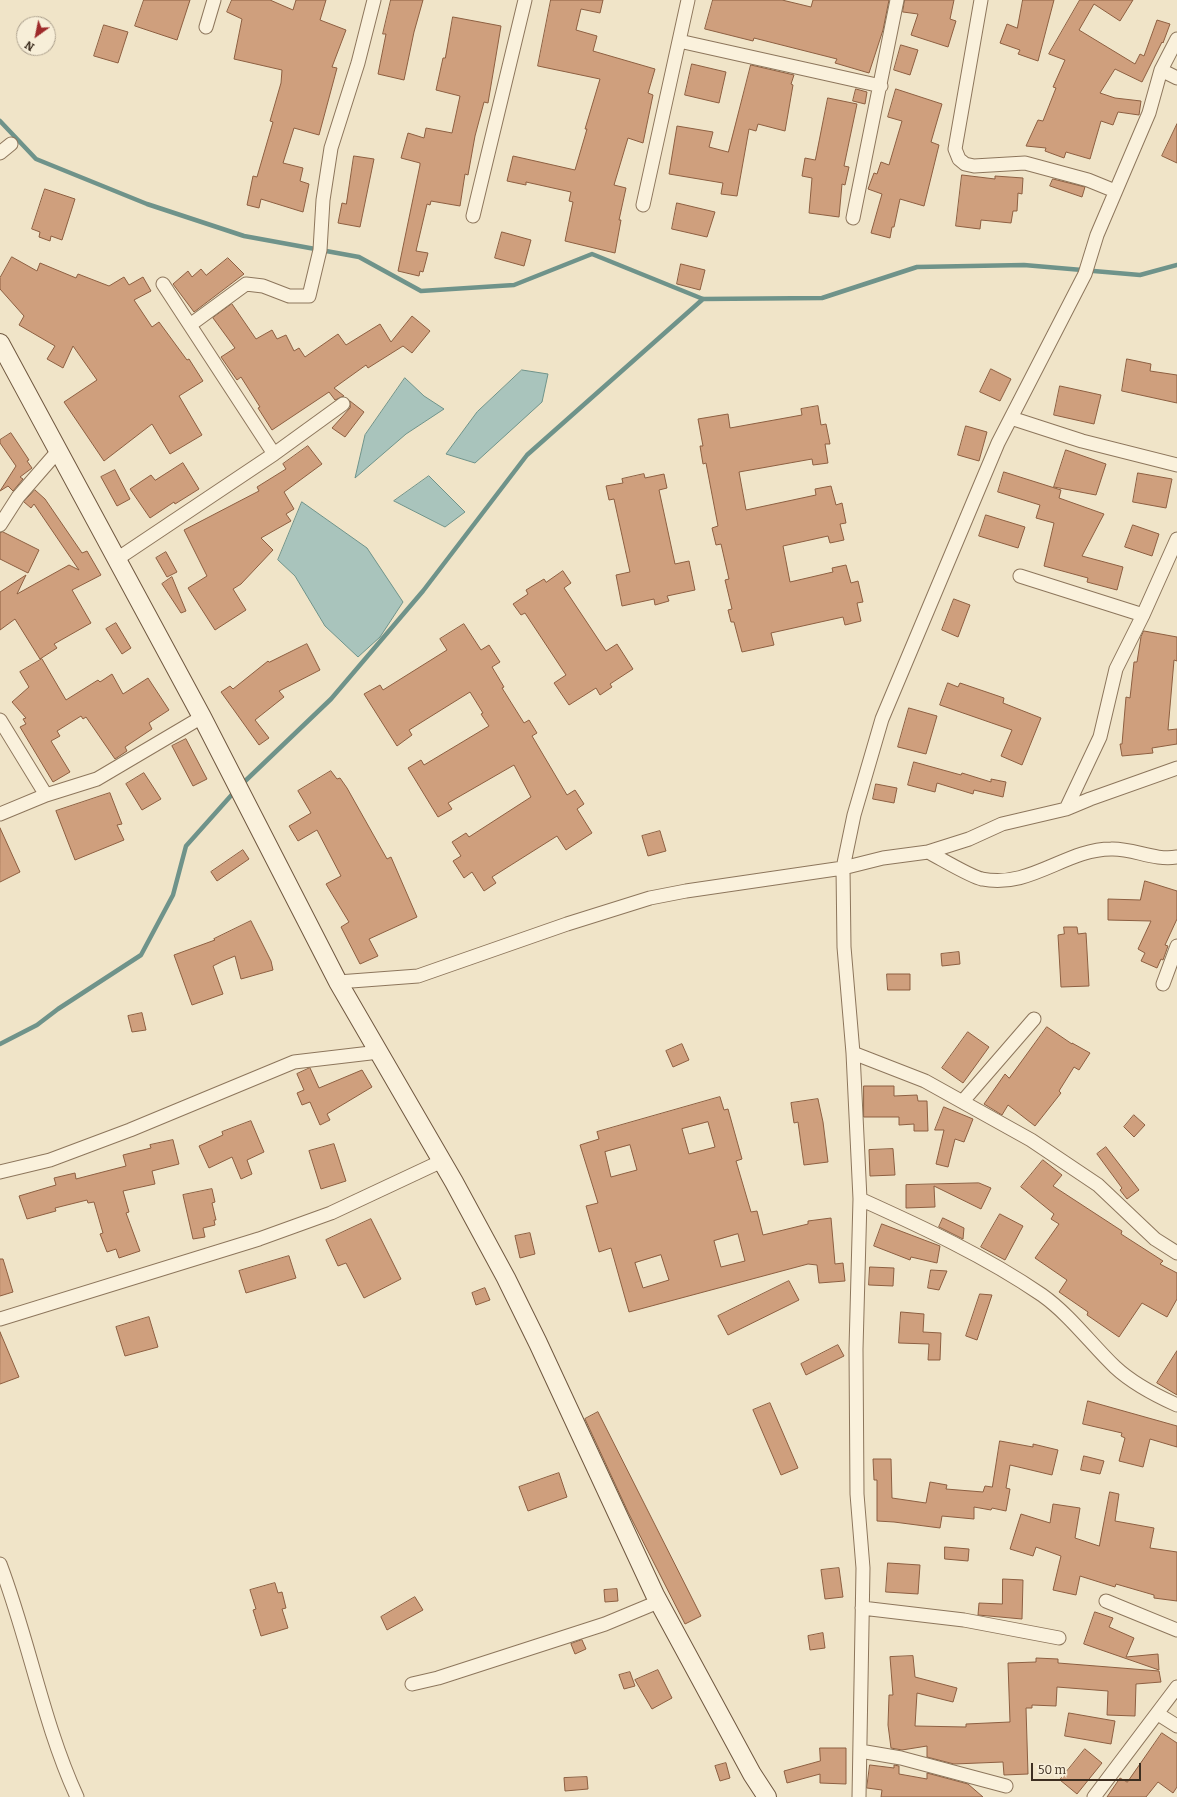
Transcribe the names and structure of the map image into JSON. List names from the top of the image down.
{
  "scale_bar": "50 m",
  "north": "bottom left"
}
